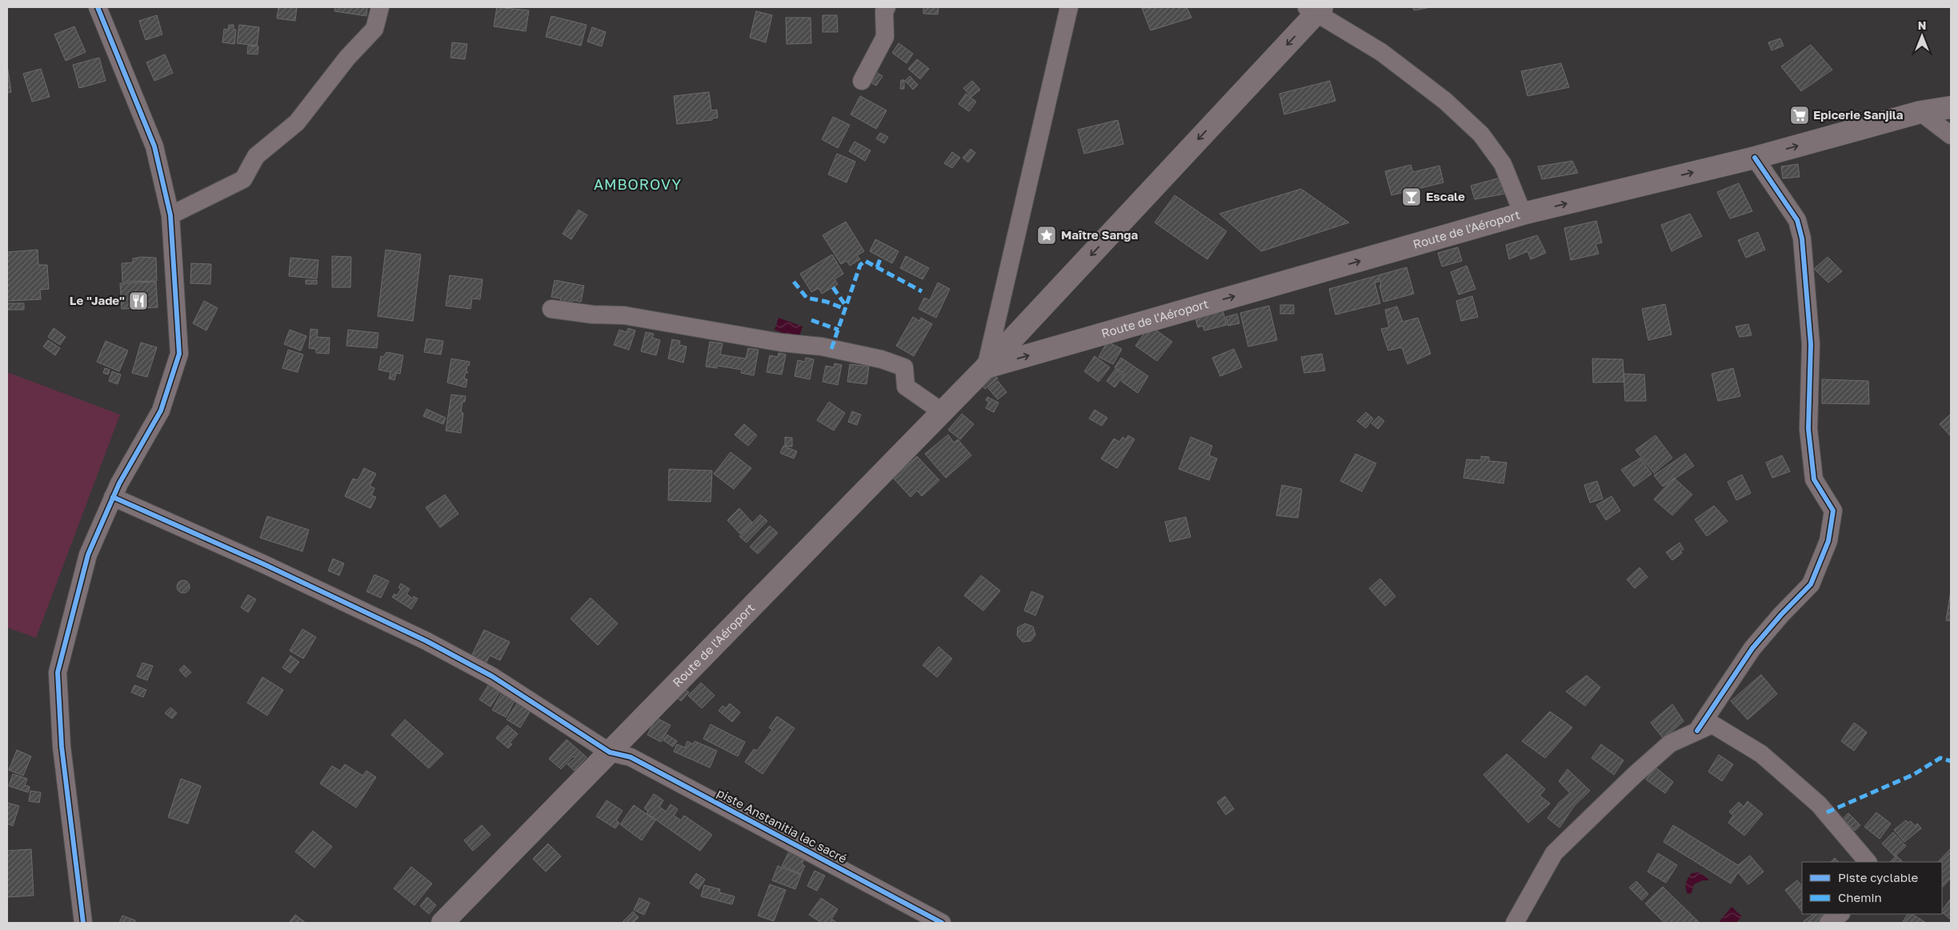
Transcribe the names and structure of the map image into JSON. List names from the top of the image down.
{
  "streets": {
    "main road": ["Route de l'Aéroport"],
    "street": ["piste Anstanitia lac sacré"]
  },
  "crossings": [
    ["Route de l'Aéroport", "piste Anstanitia lac sacré"]
  ],
  "districts": ["AMBOROVY"],
  "places": {
    "supermarket": ["Epicerie Sanjila"],
    "bar": ["Escale"],
    "place": ["Maître Sanga"],
    "restaurant": ["Le \"Jade\""]
  },
  "legend": ["Piste cyclable", "Chemin"],
  "north": "top"
}
